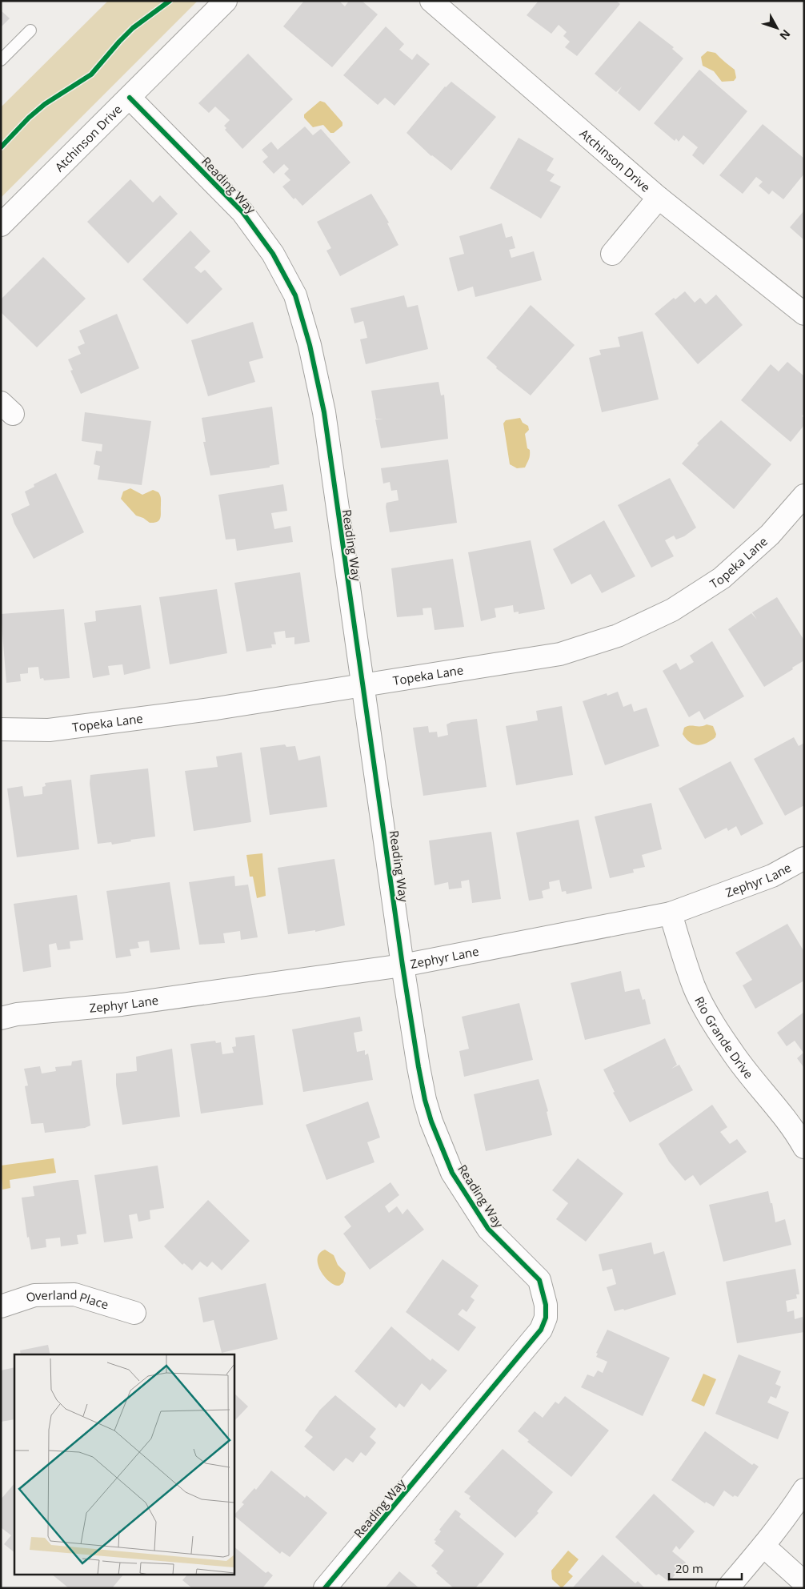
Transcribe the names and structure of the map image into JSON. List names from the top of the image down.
{
  "streets": {
    "street": [
      "Atchinson Drive",
      "Reading Way",
      "Topeka Lane",
      "Zephyr Lane",
      "Rio Grande Drive",
      "Overland Place"
    ]
  },
  "crossings": [
    ["Atchinson Drive", "Reading Way"],
    ["Reading Way", "Topeka Lane"],
    ["Reading Way", "Zephyr Lane"],
    ["Zephyr Lane", "Rio Grande Drive"]
  ],
  "scale_bar": "20 m",
  "north": "bottom right"
}
